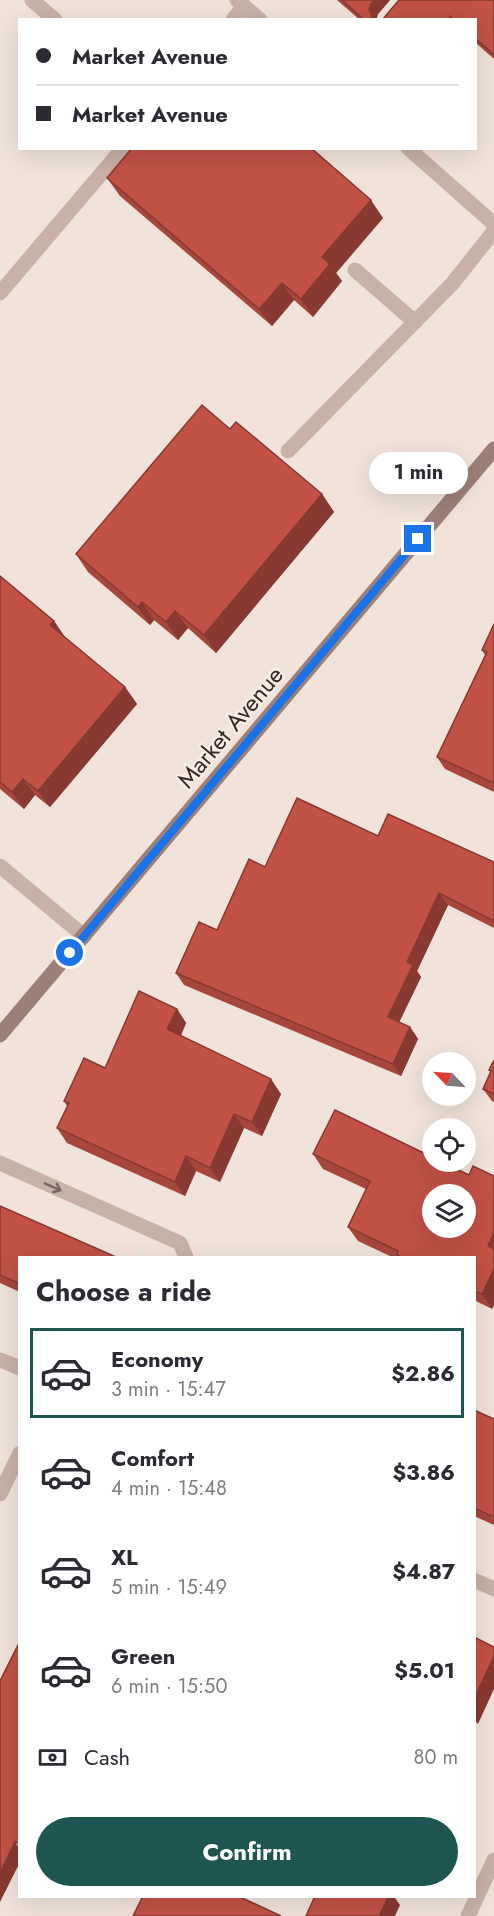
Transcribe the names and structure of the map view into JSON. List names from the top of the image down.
{
  "streets": {
    "street": ["Market Avenue"]
  },
  "north": "top left",
  "page": {
    "banner": ["Market Avenue", "Market Avenue"],
    "bubble": "1 min",
    "heading": "Choose a ride",
    "list": [
      {
        "name": "Economy",
        "note": "3 min · 15:47",
        "value": "$2.86"
      },
      {
        "name": "Comfort",
        "note": "4 min · 15:48",
        "value": "$3.86"
      },
      {
        "name": "XL",
        "note": "5 min · 15:49",
        "value": "$4.87"
      },
      {
        "name": "Green",
        "note": "6 min · 15:50",
        "value": "$5.01"
      }
    ],
    "pay": ["Cash", "80 m"],
    "buttons": "Confirm"
  }
}
